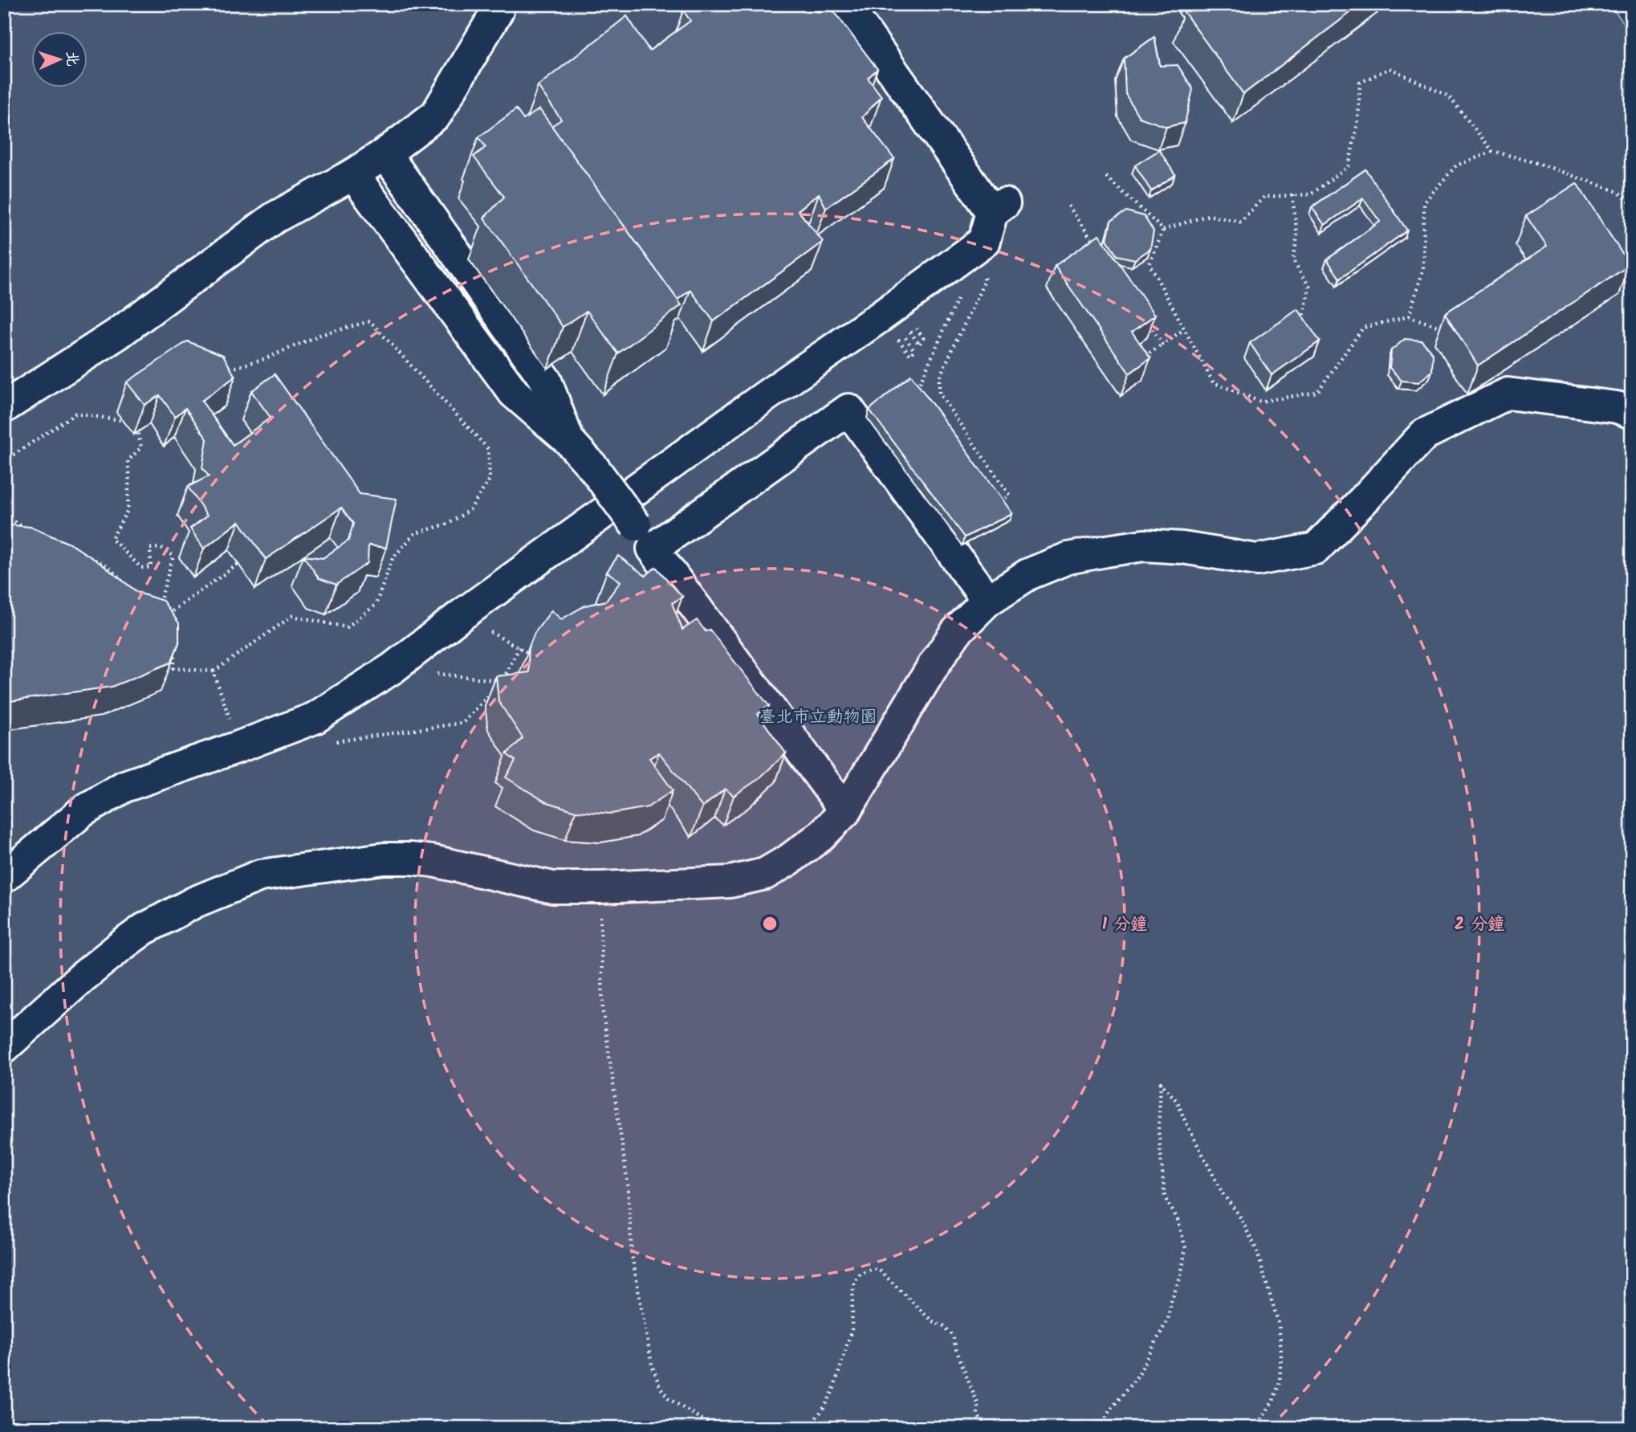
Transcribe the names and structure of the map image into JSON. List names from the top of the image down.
{
  "parks": ["臺北市立動物園"],
  "north": "right",
  "rings": ["1 分鐘", "2 分鐘"]
}
